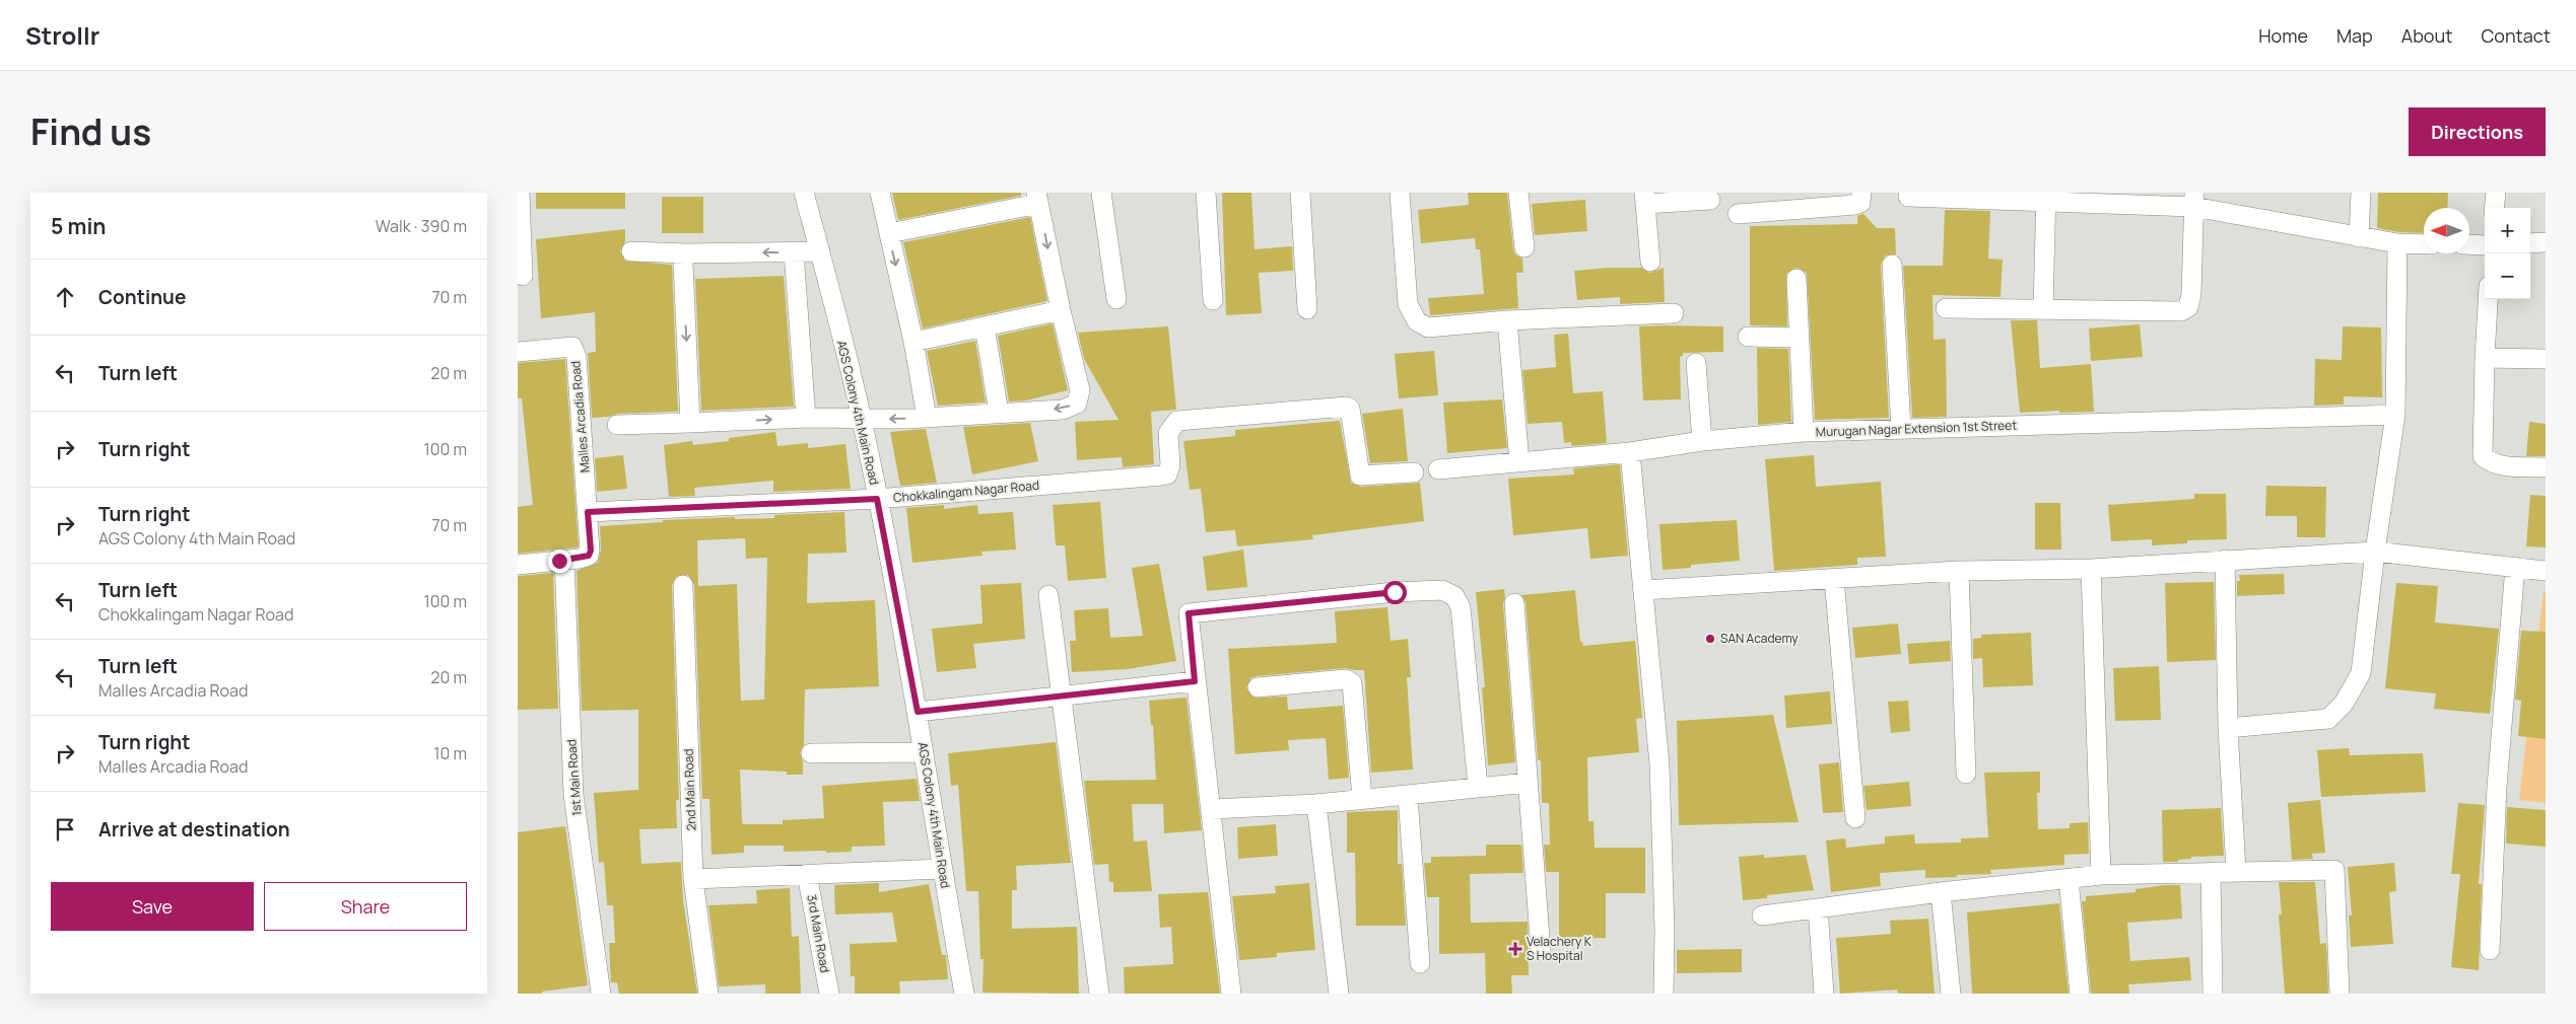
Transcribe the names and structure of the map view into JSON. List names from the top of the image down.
{
  "streets": {
    "street": [
      "AGS Colony 4th Main Road",
      "Malles Arcadia Road",
      "Murugan Nagar Extension 1st Street",
      "Chokkalingam Nagar Road",
      "1st Main Road",
      "2nd Main Road",
      "3rd Main Road"
    ]
  },
  "crossings": [
    ["AGS Colony 4th Main Road", "Chokkalingam Nagar Road"],
    ["Malles Arcadia Road", "Chokkalingam Nagar Road"],
    ["Malles Arcadia Road", "1st Main Road"]
  ],
  "places": {
    "other": ["SAN Academy"],
    "health": ["Velachery K S Hospital"]
  },
  "north": "left",
  "page": {
    "header": "Strollr",
    "nav": [
      "Home",
      "Map",
      "About",
      "Contact"
    ],
    "title": "Find us",
    "buttons": [
      "Directions",
      ["Save", "Share"]
    ],
    "heading": ["5 min", "Walk · 390 m"],
    "map_buttons": ["+", "−"],
    "list": [
      ["Continue", "70 m"],
      ["Turn left", "20 m"],
      ["Turn right", "100 m"],
      ["Turn right", "AGS Colony 4th Main Road", "70 m"],
      ["Turn left", "Chokkalingam Nagar Road", "100 m"],
      ["Turn left", "Malles Arcadia Road", "20 m"],
      ["Turn right", "Malles Arcadia Road", "10 m"],
      "Arrive at destination"
    ]
  }
}
